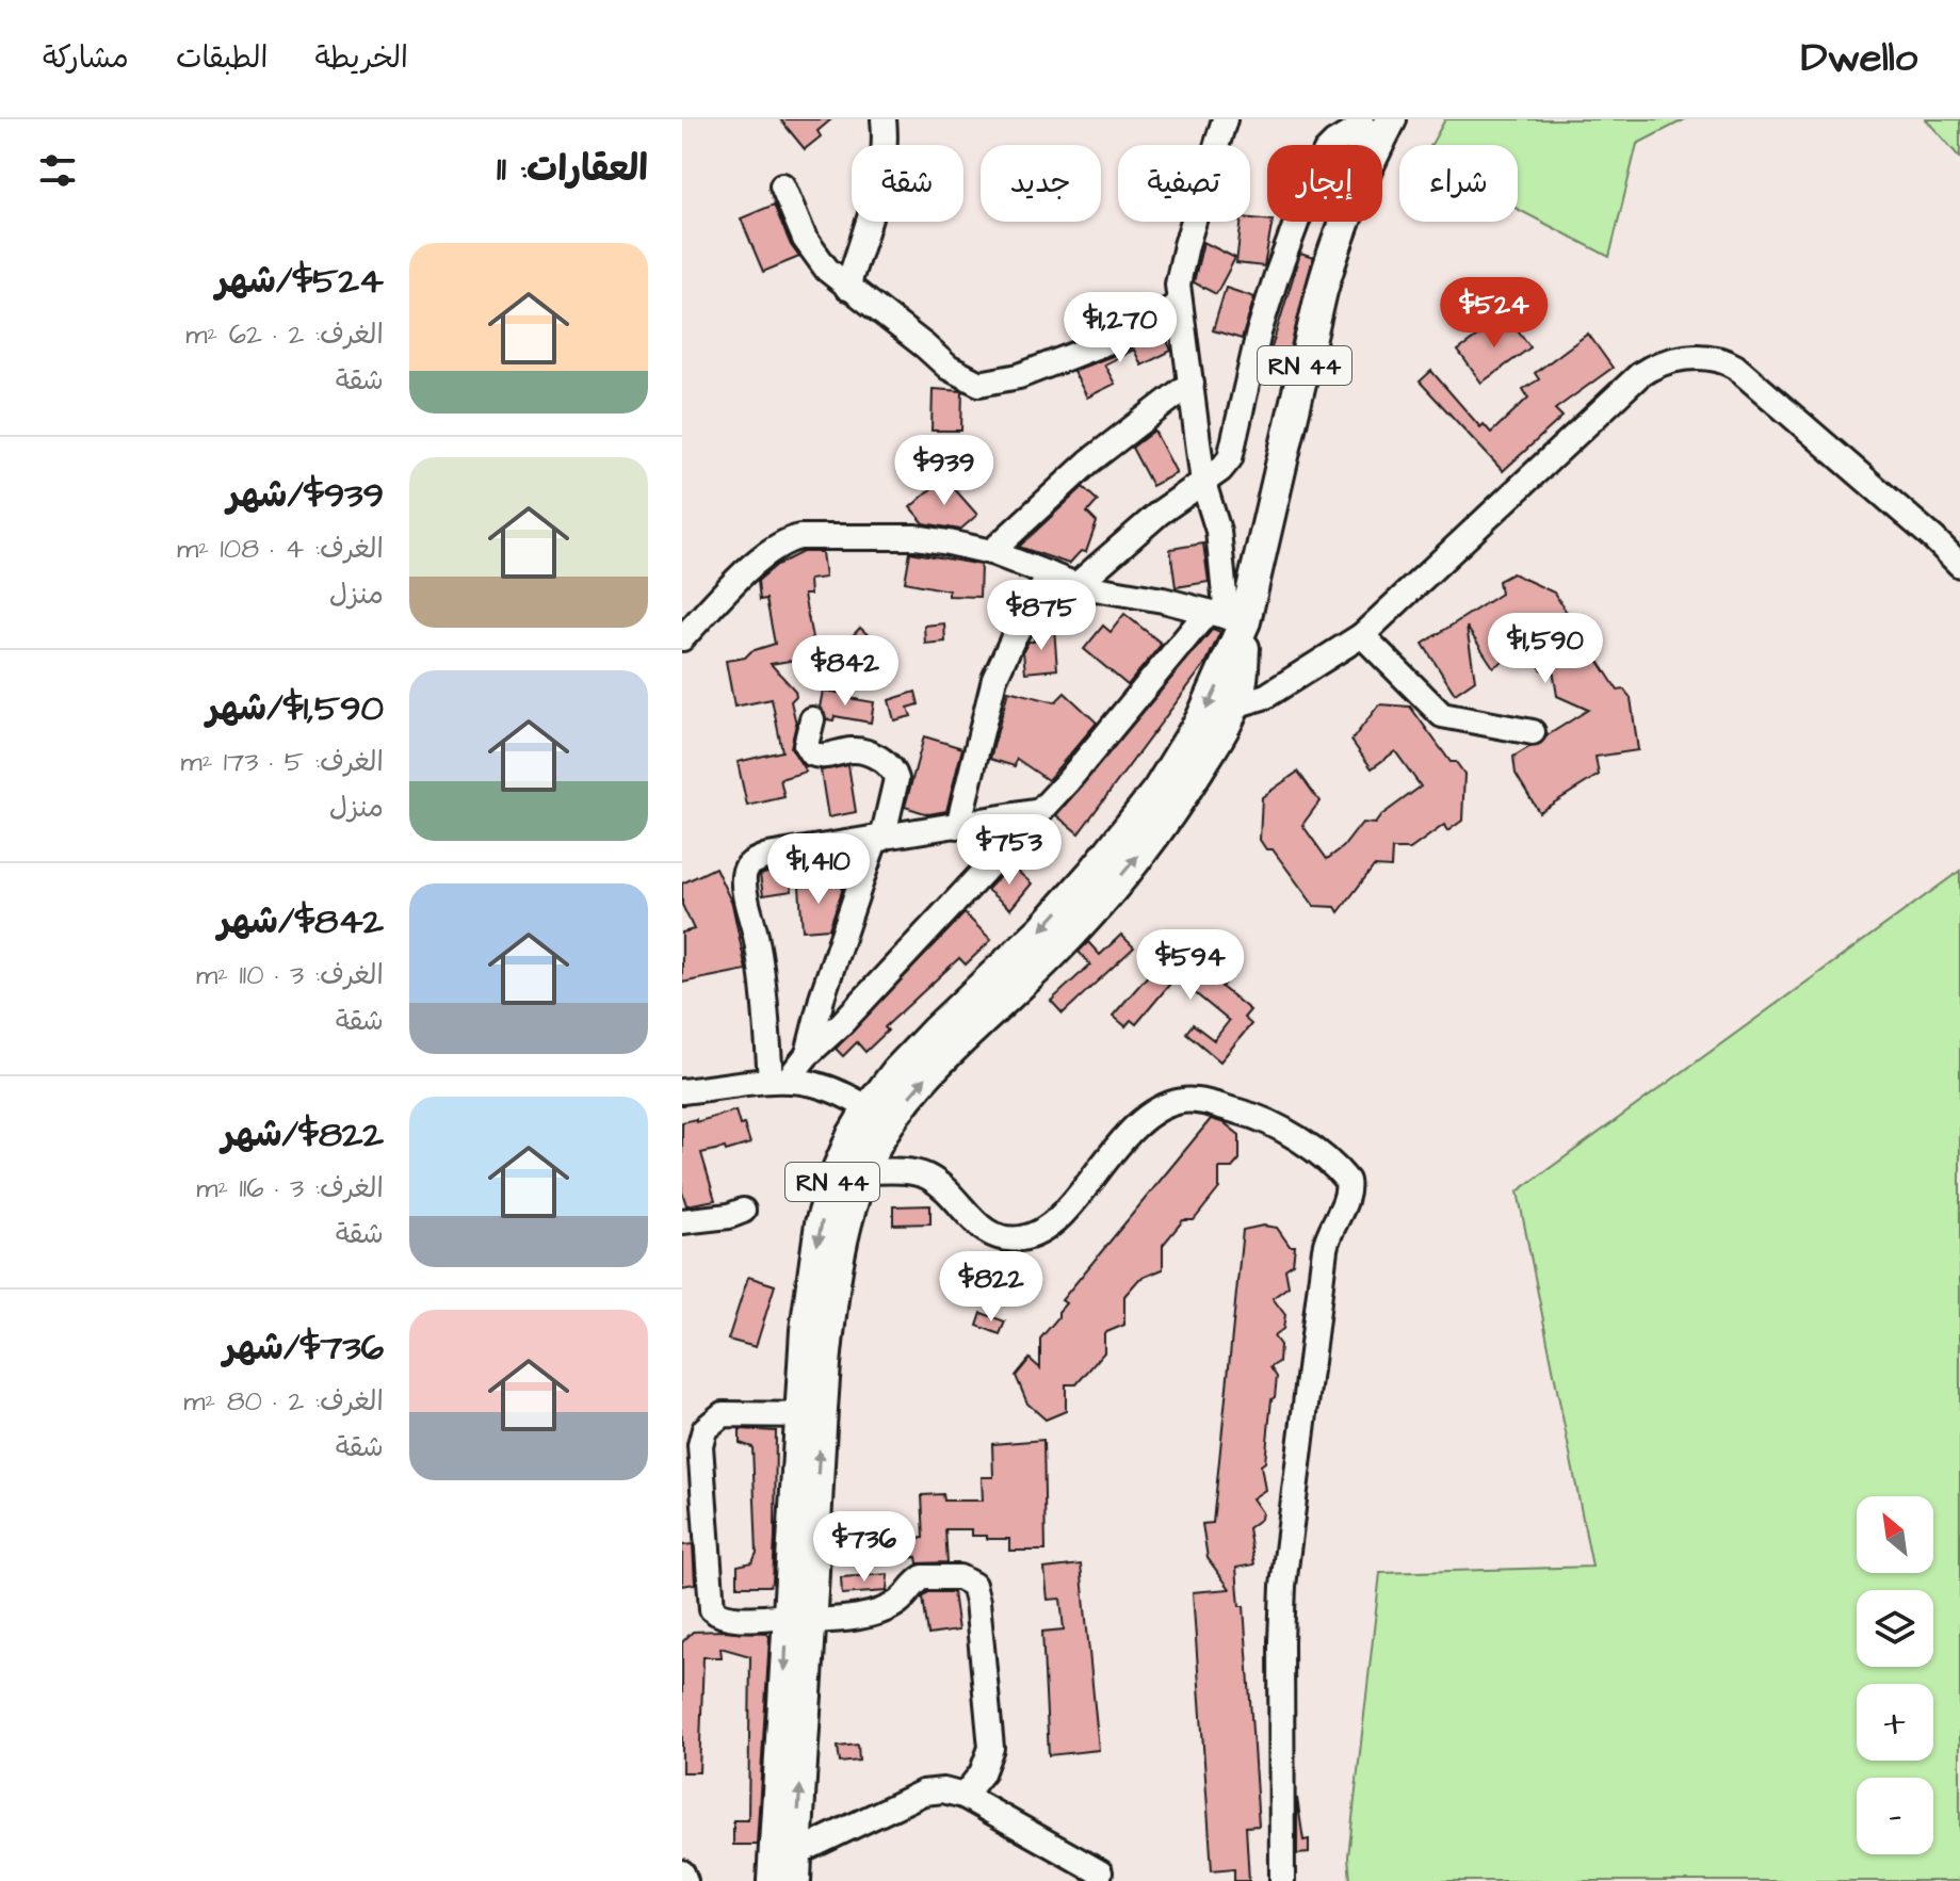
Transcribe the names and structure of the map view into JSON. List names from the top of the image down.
{
  "streets": {
    "main road": ["RN 44"]
  },
  "north": "top left",
  "page": {
    "header": "Dwello",
    "nav": ["الخريطة", "الطبقات", "مشاركة"],
    "heading": "العقارات: 11",
    "chip": [
      "شراء",
      "إيجار",
      "تصفية",
      "جديد",
      "شقة"
    ],
    "list": [
      {
        "name": "$524/شهر",
        "note": "الغرف: 2 · 62 m² · شقة"
      },
      {
        "name": "$939/شهر",
        "note": "الغرف: 4 · 108 m² · منزل"
      },
      {
        "name": "$1,590/شهر",
        "note": "الغرف: 5 · 173 m² · منزل"
      },
      {
        "name": "$842/شهر",
        "note": "الغرف: 3 · 110 m² · شقة"
      },
      {
        "name": "$822/شهر",
        "note": "الغرف: 3 · 116 m² · شقة"
      },
      {
        "name": "$736/شهر",
        "note": "الغرف: 2 · 80 m² · شقة"
      }
    ],
    "price": [
      "$524",
      "$1,270",
      "$939",
      "$875",
      "$1,590",
      "$842",
      "$753",
      "$1,410",
      "$594",
      "$822",
      "$736"
    ],
    "map_buttons": ["+", "−"]
  }
}
